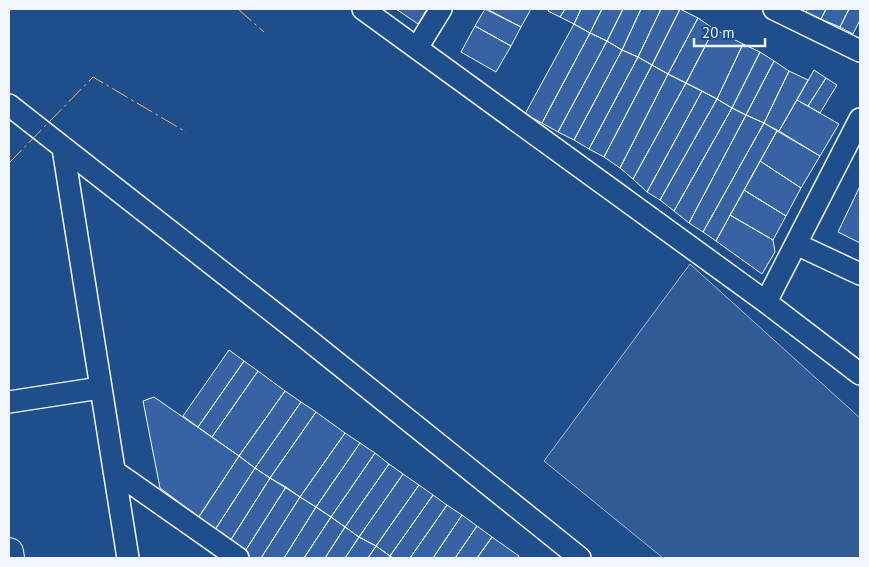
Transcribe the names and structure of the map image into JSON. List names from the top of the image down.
{
  "scale_bar": "20 m"
}
